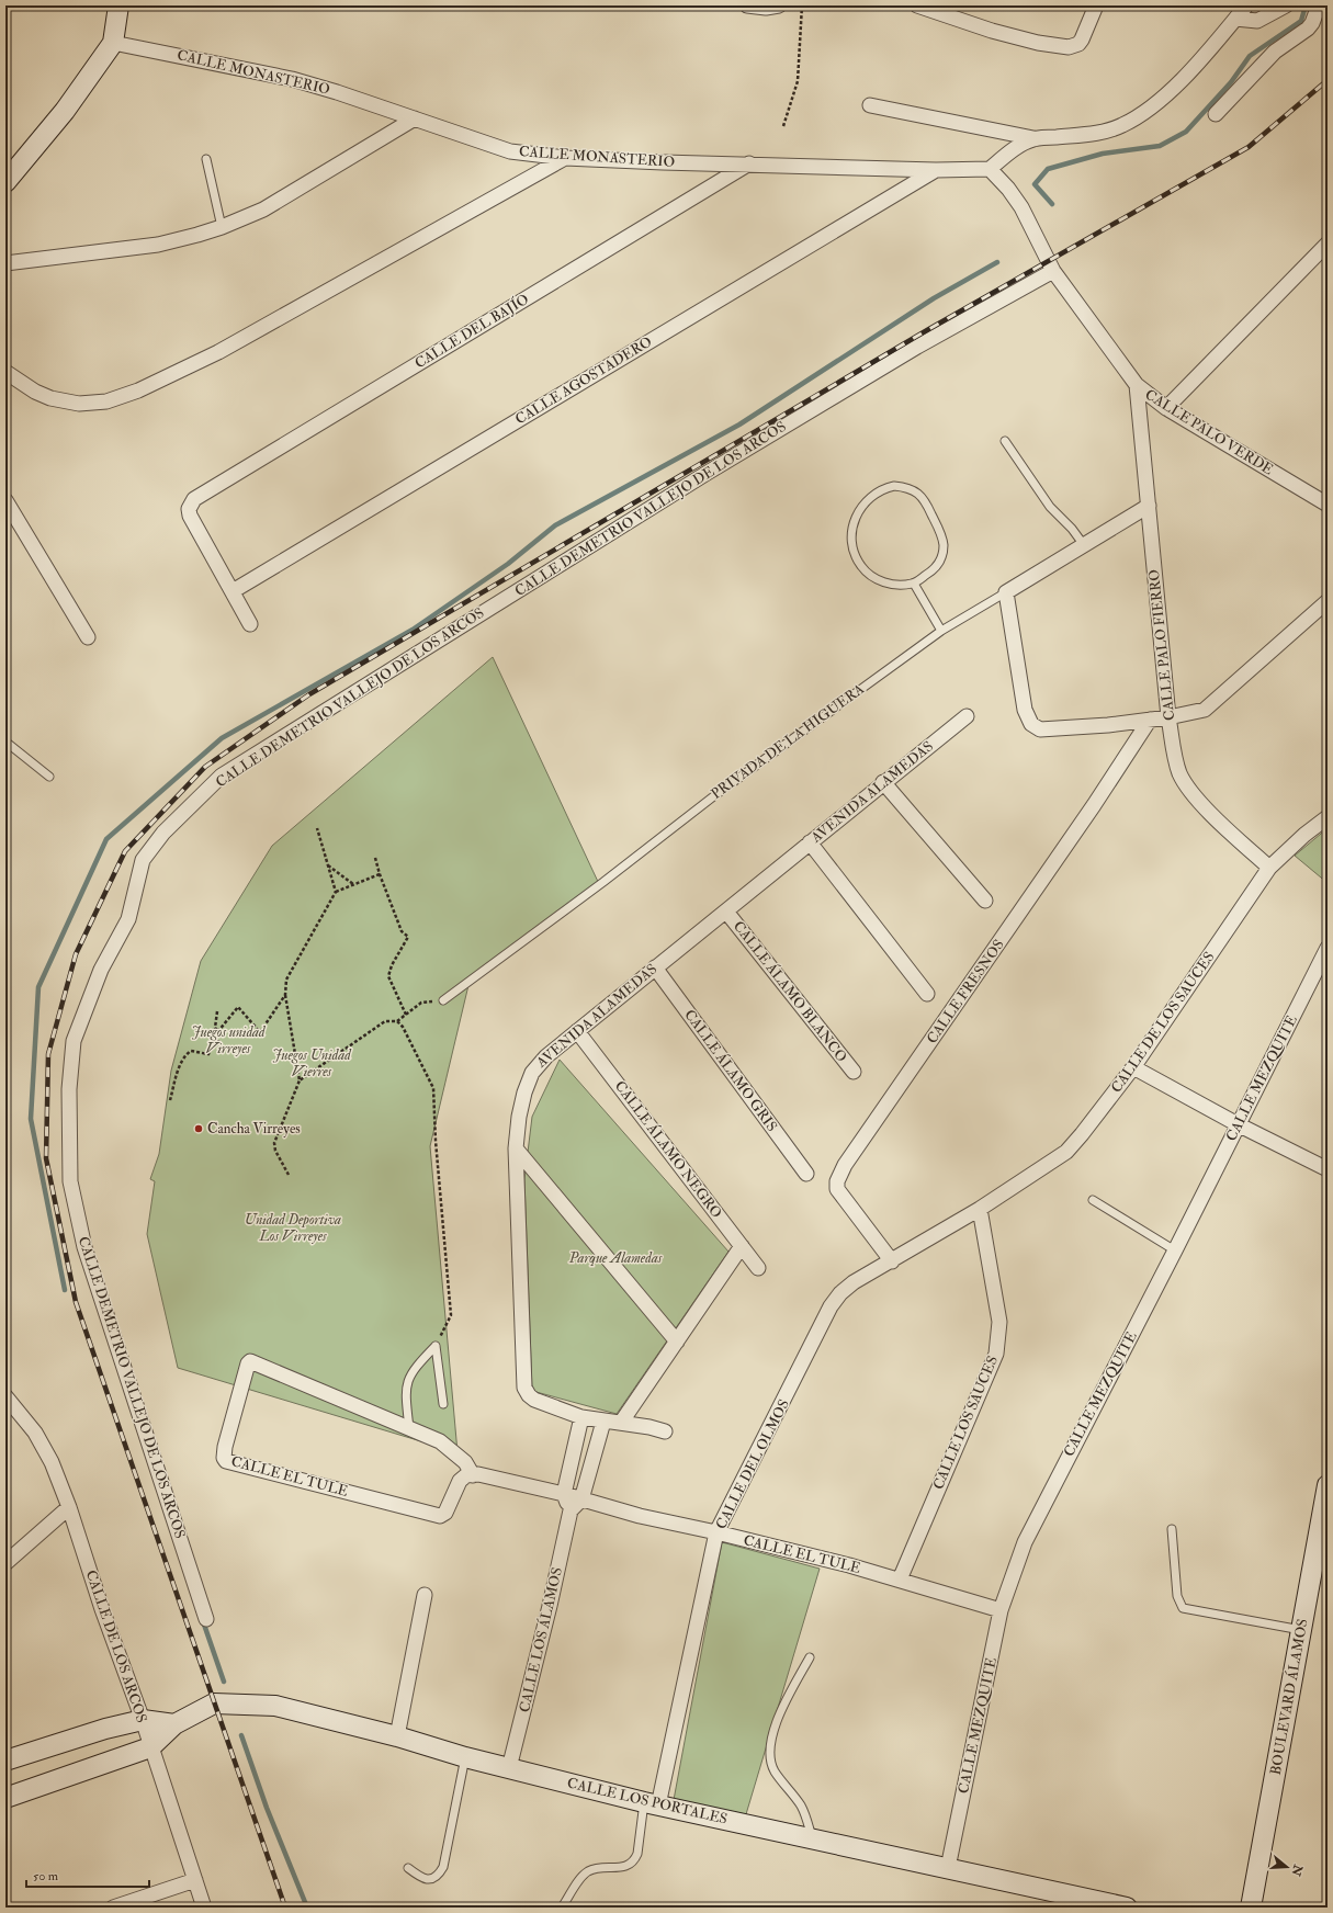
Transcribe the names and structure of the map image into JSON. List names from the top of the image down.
{
  "streets": {
    "street": [
      "CALLE MONASTERIO",
      "CALLE DEL BAJÍO",
      "CALLE AGOSTADERO",
      "CALLE PALO VERDE",
      "CALLE DEMETRIO VALLEJO DE LOS ARCOS",
      "CALLE PALO FIERRO",
      "PRIVADA DE LA HIGUERA",
      "AVENIDA ALAMEDAS",
      "CALLE ÁLAMO BLANCO",
      "CALLE FRESNOS",
      "CALLE DE LOS SAUCES",
      "CALLE ÁLAMO GRIS",
      "CALLE MEZQUITE",
      "CALLE ÁLAMO NEGRO",
      "CALLE LOS SAUCES",
      "CALLE DEL OLMOS",
      "CALLE EL TULE",
      "CALLE LOS ÁLAMOS",
      "CALLE DE LOS ARCOS",
      "BOULEVARD ÁLAMOS",
      "CALLE LOS PORTALES"
    ]
  },
  "crossings": [
    ["CALLE MONASTERIO", "CALLE DEL BAJÍO"],
    ["CALLE MONASTERIO", "CALLE AGOSTADERO"],
    ["CALLE MONASTERIO", "CALLE PALO VERDE"],
    ["CALLE DEL BAJÍO", "CALLE AGOSTADERO"],
    ["CALLE PALO VERDE", "CALLE DEMETRIO VALLEJO DE LOS ARCOS"],
    ["CALLE PALO VERDE", "CALLE PALO FIERRO"],
    ["CALLE PALO FIERRO", "PRIVADA DE LA HIGUERA"],
    ["CALLE PALO FIERRO", "CALLE DE LOS SAUCES"],
    ["AVENIDA ALAMEDAS", "CALLE ÁLAMO BLANCO"],
    ["AVENIDA ALAMEDAS", "CALLE ÁLAMO GRIS"],
    ["AVENIDA ALAMEDAS", "CALLE ÁLAMO NEGRO"],
    ["CALLE FRESNOS", "CALLE DEL OLMOS"],
    ["CALLE DE LOS SAUCES", "CALLE LOS SAUCES"],
    ["CALLE DE LOS SAUCES", "CALLE DEL OLMOS"],
    ["CALLE MEZQUITE", "CALLE EL TULE"],
    ["CALLE MEZQUITE", "CALLE LOS PORTALES"],
    ["CALLE LOS SAUCES", "CALLE DEL OLMOS"],
    ["CALLE LOS SAUCES", "CALLE EL TULE"],
    ["CALLE DEL OLMOS", "CALLE EL TULE"],
    ["CALLE DEL OLMOS", "CALLE LOS PORTALES"],
    ["CALLE LOS ÁLAMOS", "CALLE LOS PORTALES"],
    ["CALLE DE LOS ARCOS", "CALLE LOS PORTALES"]
  ],
  "parks": [
    "Juegos unidad Virreyes",
    "Juegos Unidad Vierres",
    "Unidad Deportiva Los Virreyes",
    "Parque Alamedas"
  ],
  "places": ["Cancha Virreyes"],
  "scale_bar": "50 m",
  "north": "right"
}
